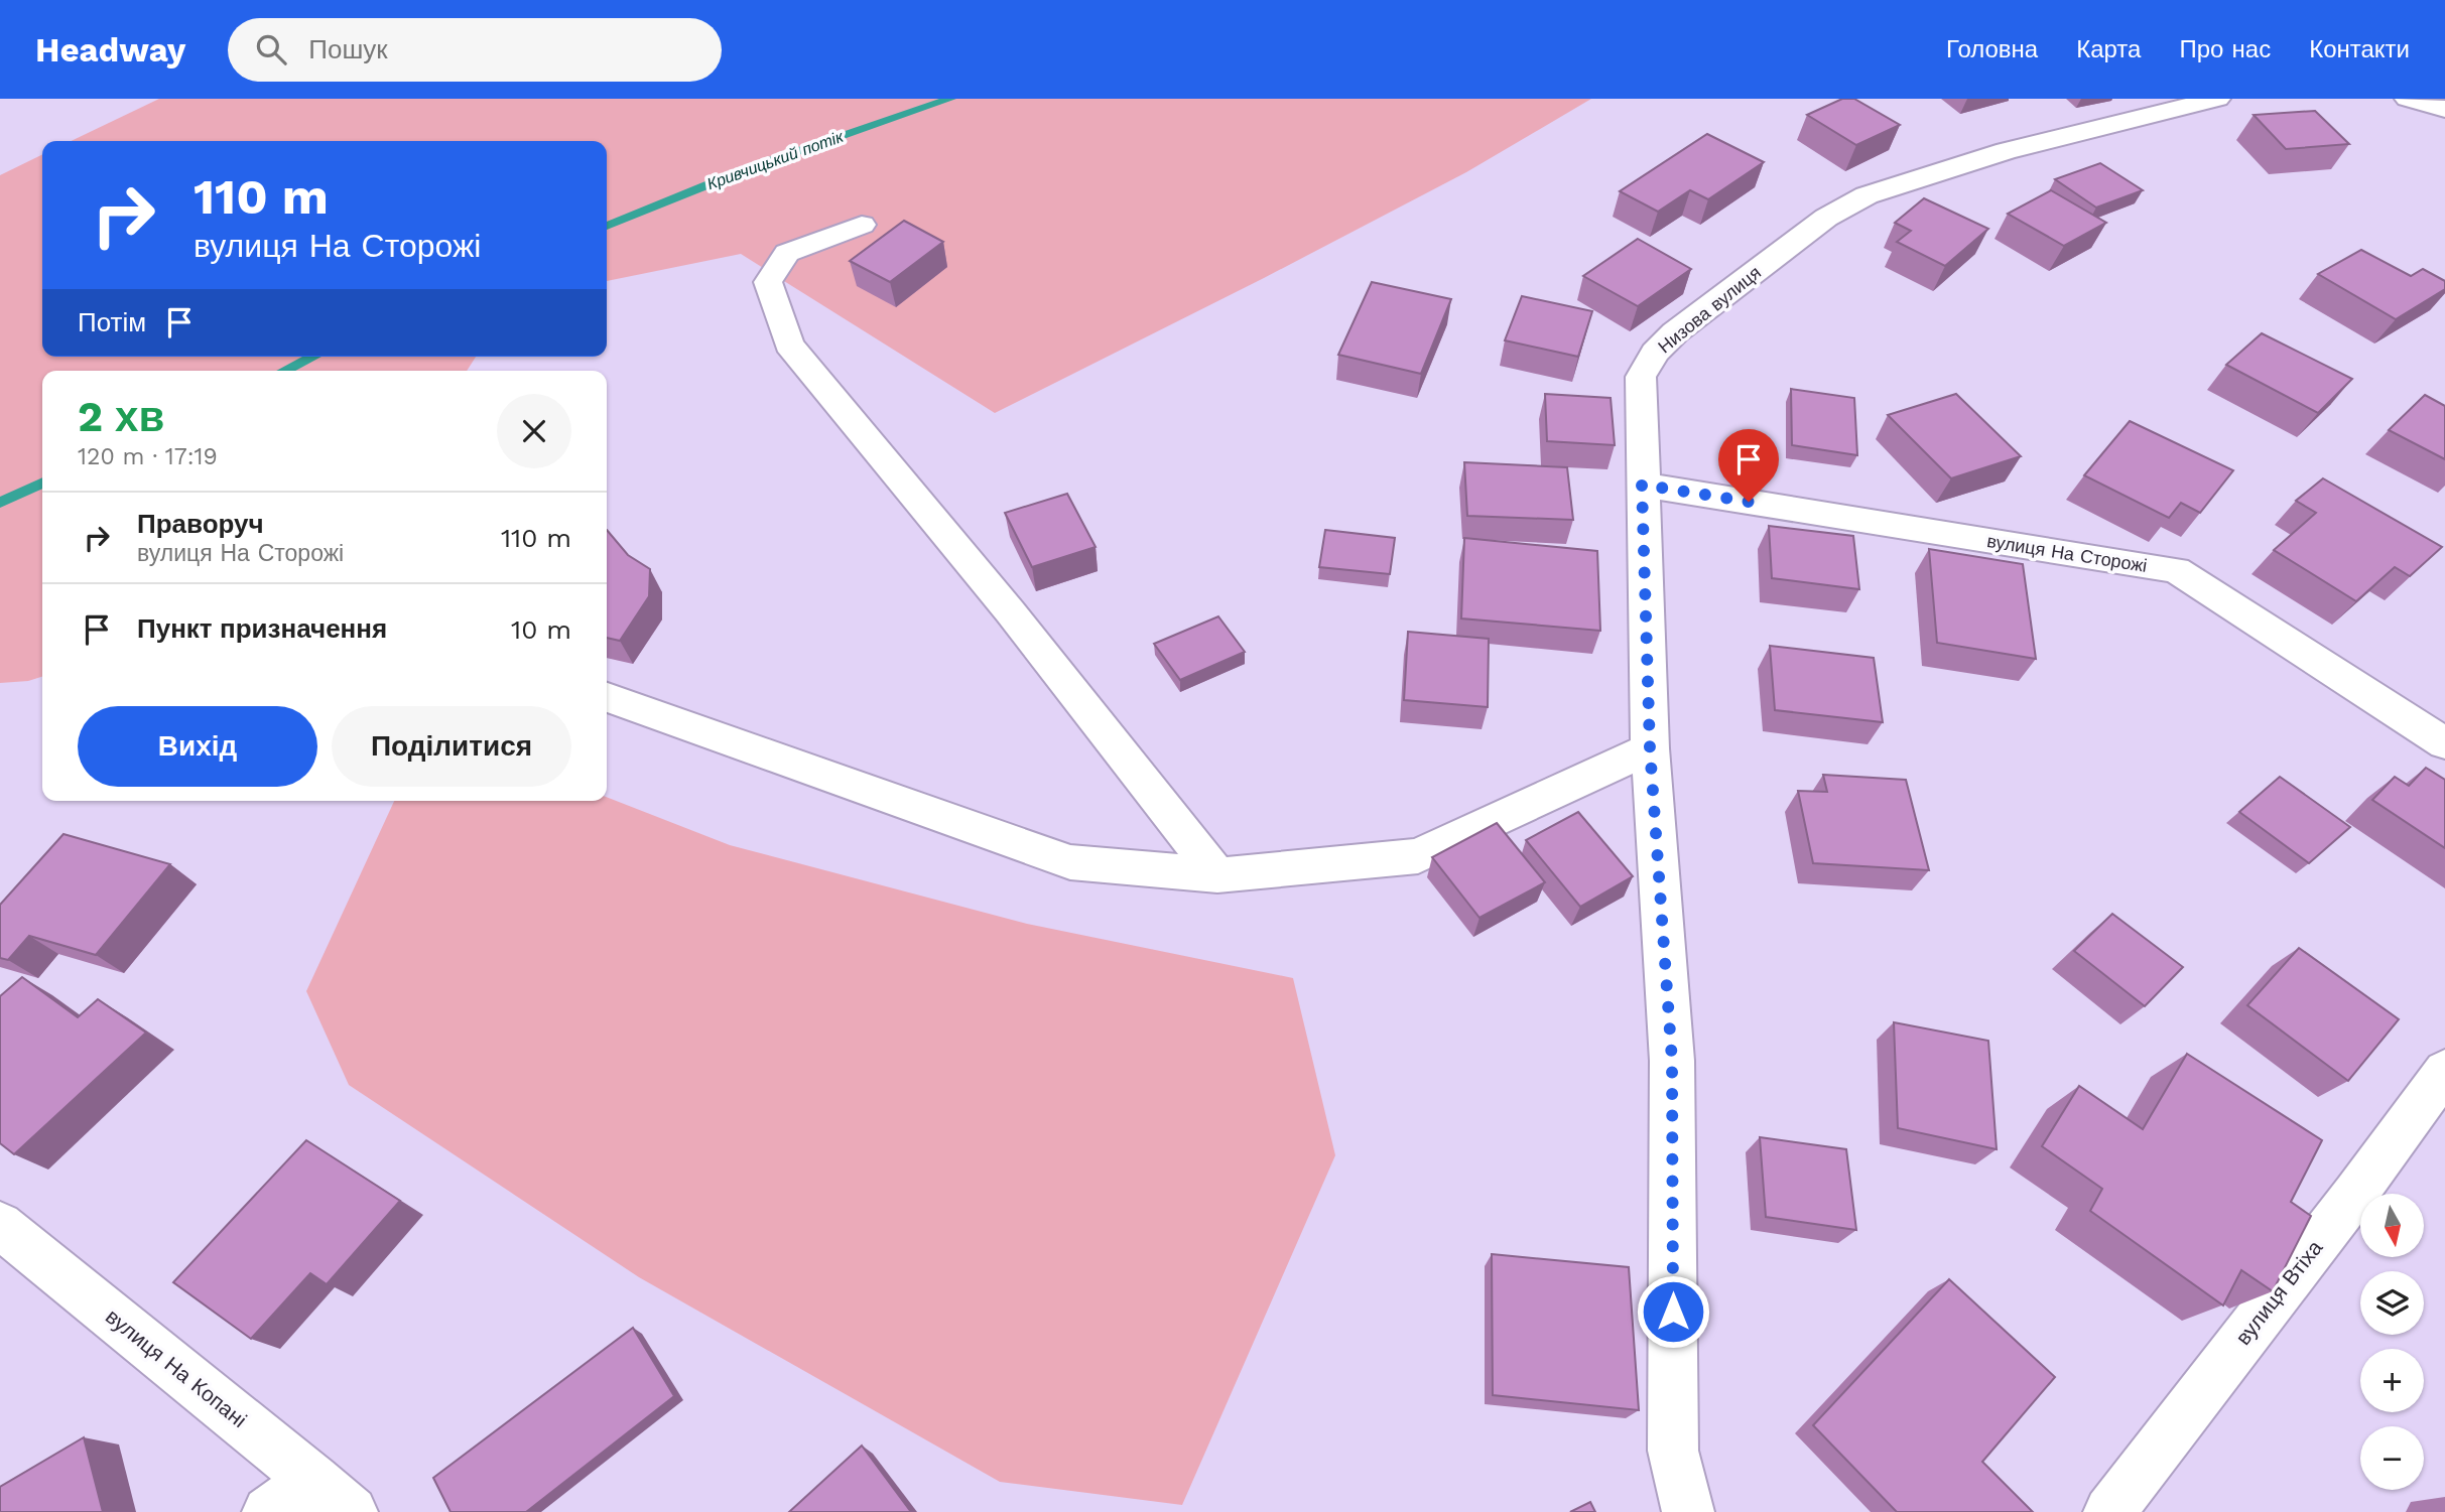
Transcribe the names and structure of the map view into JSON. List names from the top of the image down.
{
  "streets": {
    "street": [
      "Низова вулиця",
      "вулиця На Сторожі",
      "вулиця Втіха",
      "вулиця На Копані"
    ]
  },
  "crossings": [
    ["Низова вулиця", "вулиця На Сторожі"]
  ],
  "water": ["Кривчицький потік"],
  "north": "bottom",
  "page": {
    "header": "Headway",
    "search": "Пошук",
    "nav": [
      "Головна",
      "Карта",
      "Про нас",
      "Контакти"
    ],
    "turn": ["110 m", "вулиця На Сторожі"],
    "then": "Потім",
    "heading": ["2 хв", "120 m · 17:19"],
    "list": [
      {
        "name": "Праворуч",
        "note": "вулиця На Сторожі",
        "value": "110 m"
      },
      {
        "name": "Пункт призначення",
        "value": "10 m"
      }
    ],
    "buttons": ["Вихід", "Поділитися"],
    "map_buttons": ["+", "−"]
  }
}
